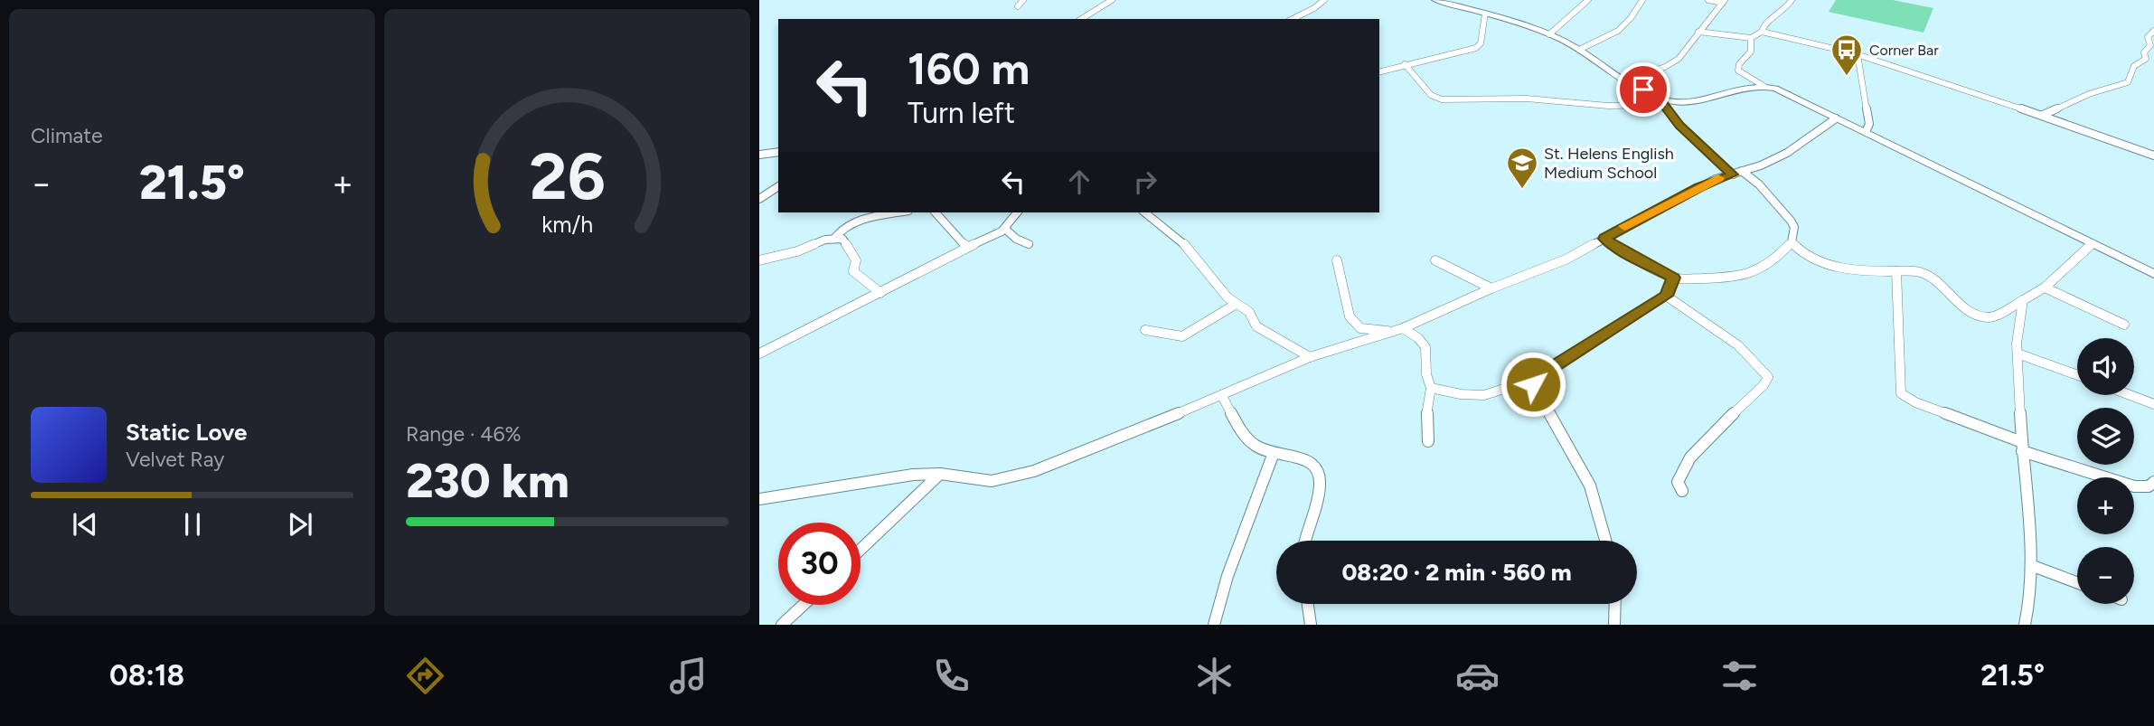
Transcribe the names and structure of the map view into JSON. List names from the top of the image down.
{
  "places": {
    "bus stop": ["Corner Bar"],
    "school or university": ["St. Helens English Medium School"]
  },
  "page": {
    "tile": [
      "Climate",
      ["Range · 46%", "230 km"]
    ],
    "turn": ["160 m", "Turn left"],
    "heat": ["−", "21.5°", "+"],
    "map_buttons": ["+", "−"],
    "song": ["Static Love", "Velvet Ray"],
    "limit": "30",
    "trip": "08:20 · 2 min · 560 m",
    "tabs": ["08:18", "21.5°"],
    "gauge": ["26", "km/h"]
  }
}
